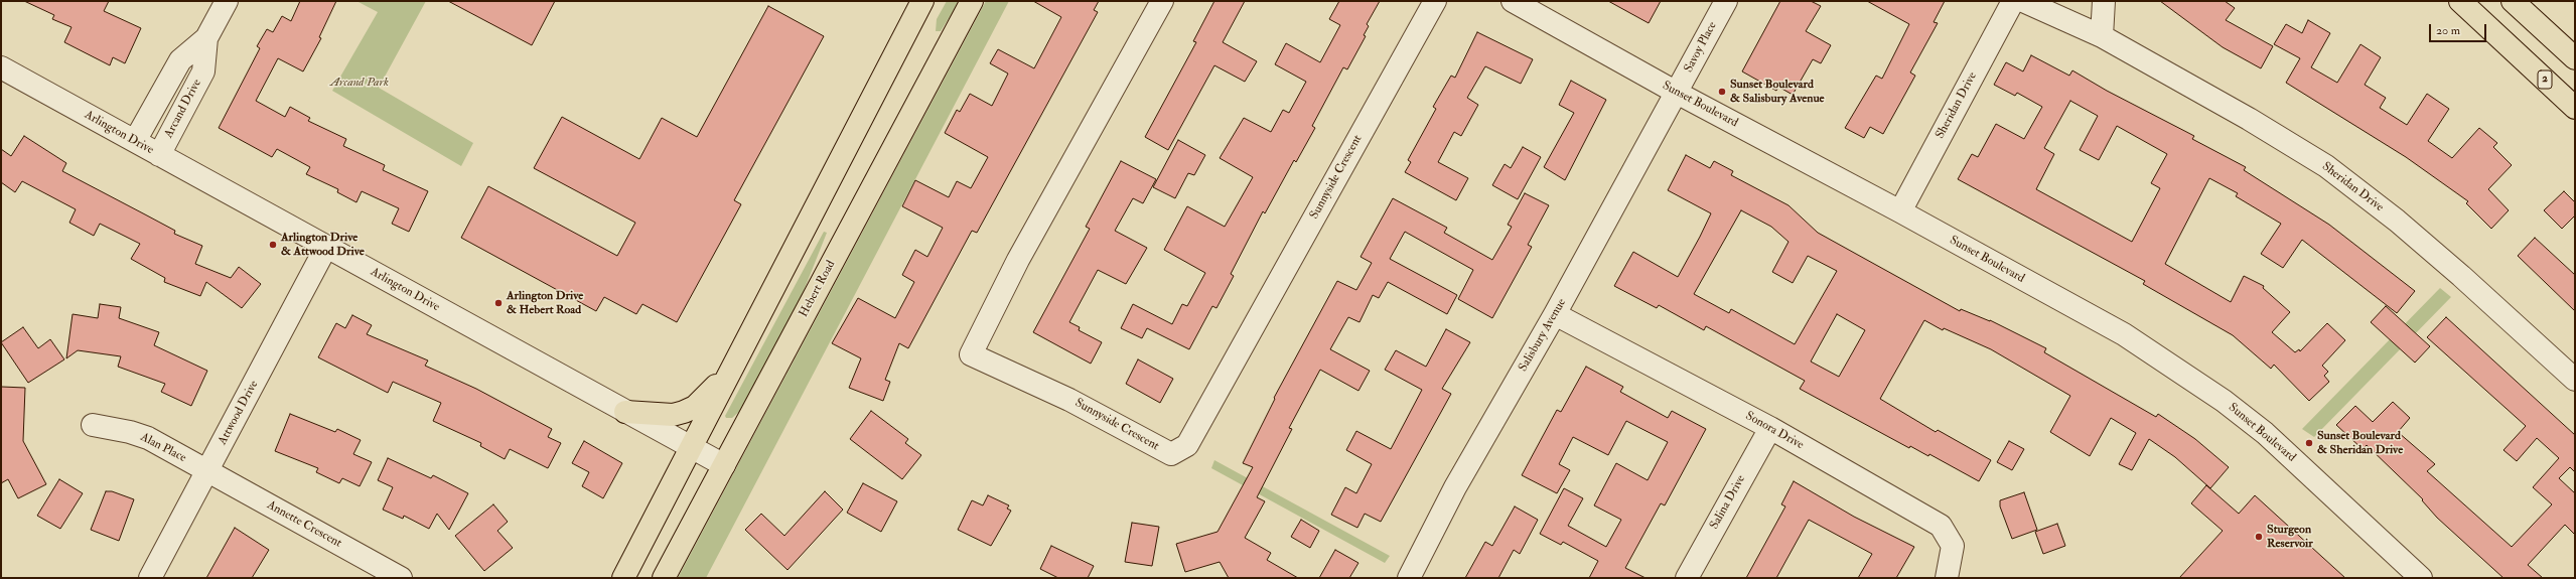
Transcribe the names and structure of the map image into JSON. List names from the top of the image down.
{
  "streets": {
    "main road": ["2", "Hebert Road"],
    "street": [
      "Savoy Place",
      "Sunset Boulevard",
      "Sheridan Drive",
      "Arcand Drive",
      "Arlington Drive",
      "Sunnyside Crescent",
      "Salisbury Avenue",
      "Attwood Drive",
      "Sonora Drive",
      "Alan Place",
      "Salina Drive",
      "Annette Crescent"
    ]
  },
  "crossings": [
    ["Savoy Place", "Sunset Boulevard"],
    ["Savoy Place", "Salisbury Avenue"],
    ["Sunset Boulevard", "Sheridan Drive"],
    ["Sunset Boulevard", "Salisbury Avenue"],
    ["Arcand Drive", "Arlington Drive"],
    ["Arlington Drive", "Hebert Road"],
    ["Arlington Drive", "Attwood Drive"],
    ["Salisbury Avenue", "Sonora Drive"],
    ["Attwood Drive", "Alan Place"],
    ["Attwood Drive", "Annette Crescent"],
    ["Sonora Drive", "Salina Drive"],
    ["Alan Place", "Annette Crescent"]
  ],
  "parks": ["Arcand Park"],
  "places": [
    "Sunset Boulevard & Salisbury Avenue",
    "Arlington Drive & Attwood Drive",
    "Arlington Drive & Hebert Road",
    "Sunset Boulevard & Sheridan Drive",
    "Sturgeon Reservoir"
  ],
  "scale_bar": "20 m"
}
